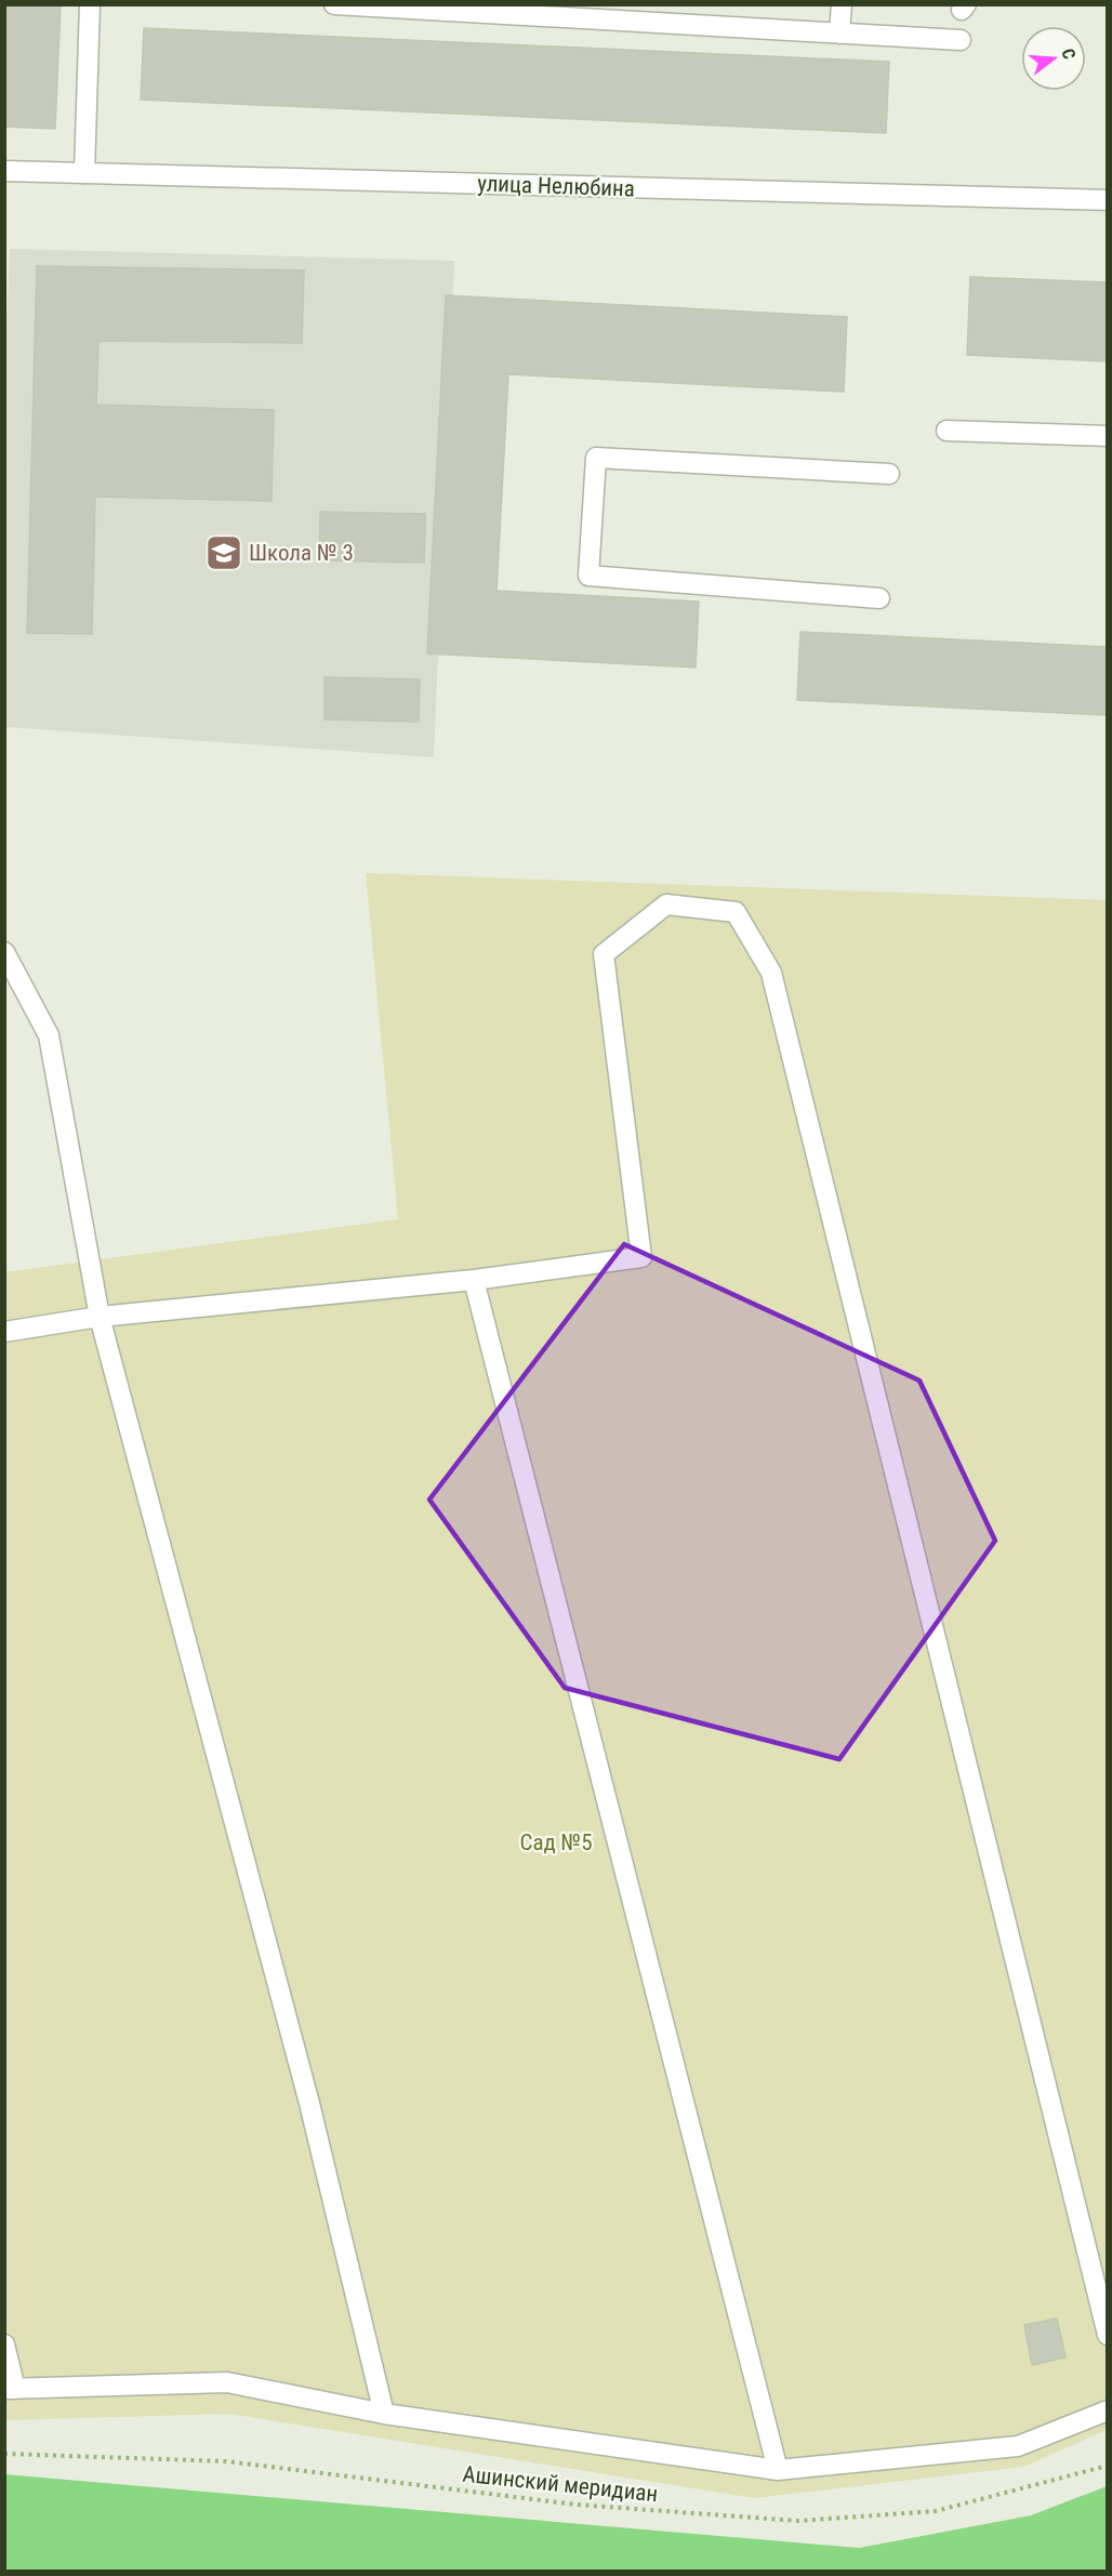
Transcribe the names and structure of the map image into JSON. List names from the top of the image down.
{
  "streets": {
    "street": ["улица Нелюбина"],
    "path": ["Ашинский меридиан"]
  },
  "parks": ["Сад №5"],
  "places": {
    "school or university": ["Школа № 3"]
  },
  "north": "right"
}
